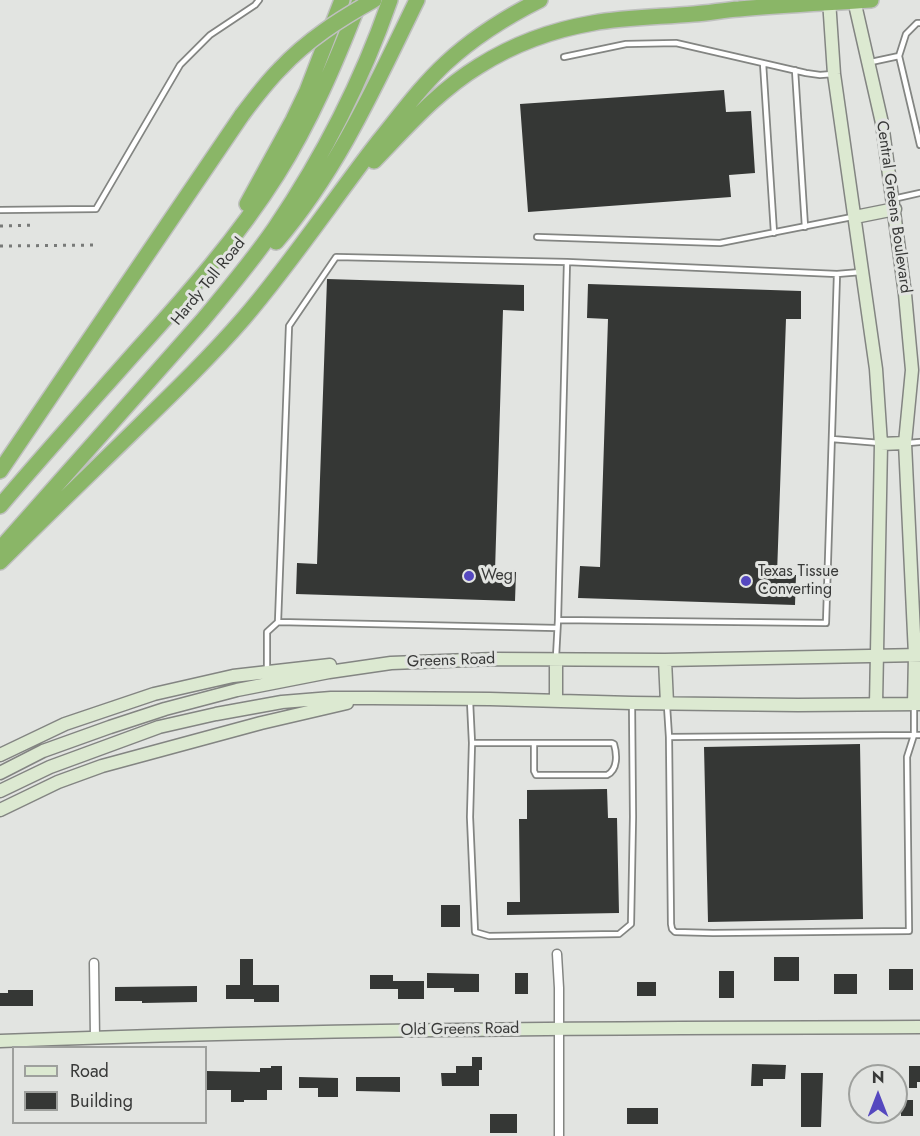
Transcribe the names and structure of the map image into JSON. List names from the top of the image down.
{
  "streets": {
    "highway": ["Hardy Toll Road"],
    "main road": ["Central Greens Boulevard", "Greens Road", "Old Greens Road"]
  },
  "crossings": [
    ["Central Greens Boulevard", "Greens Road"]
  ],
  "places": ["Weg", "Texas Tissue Converting"],
  "legend": ["Road", "Building"],
  "north": "top"
}
